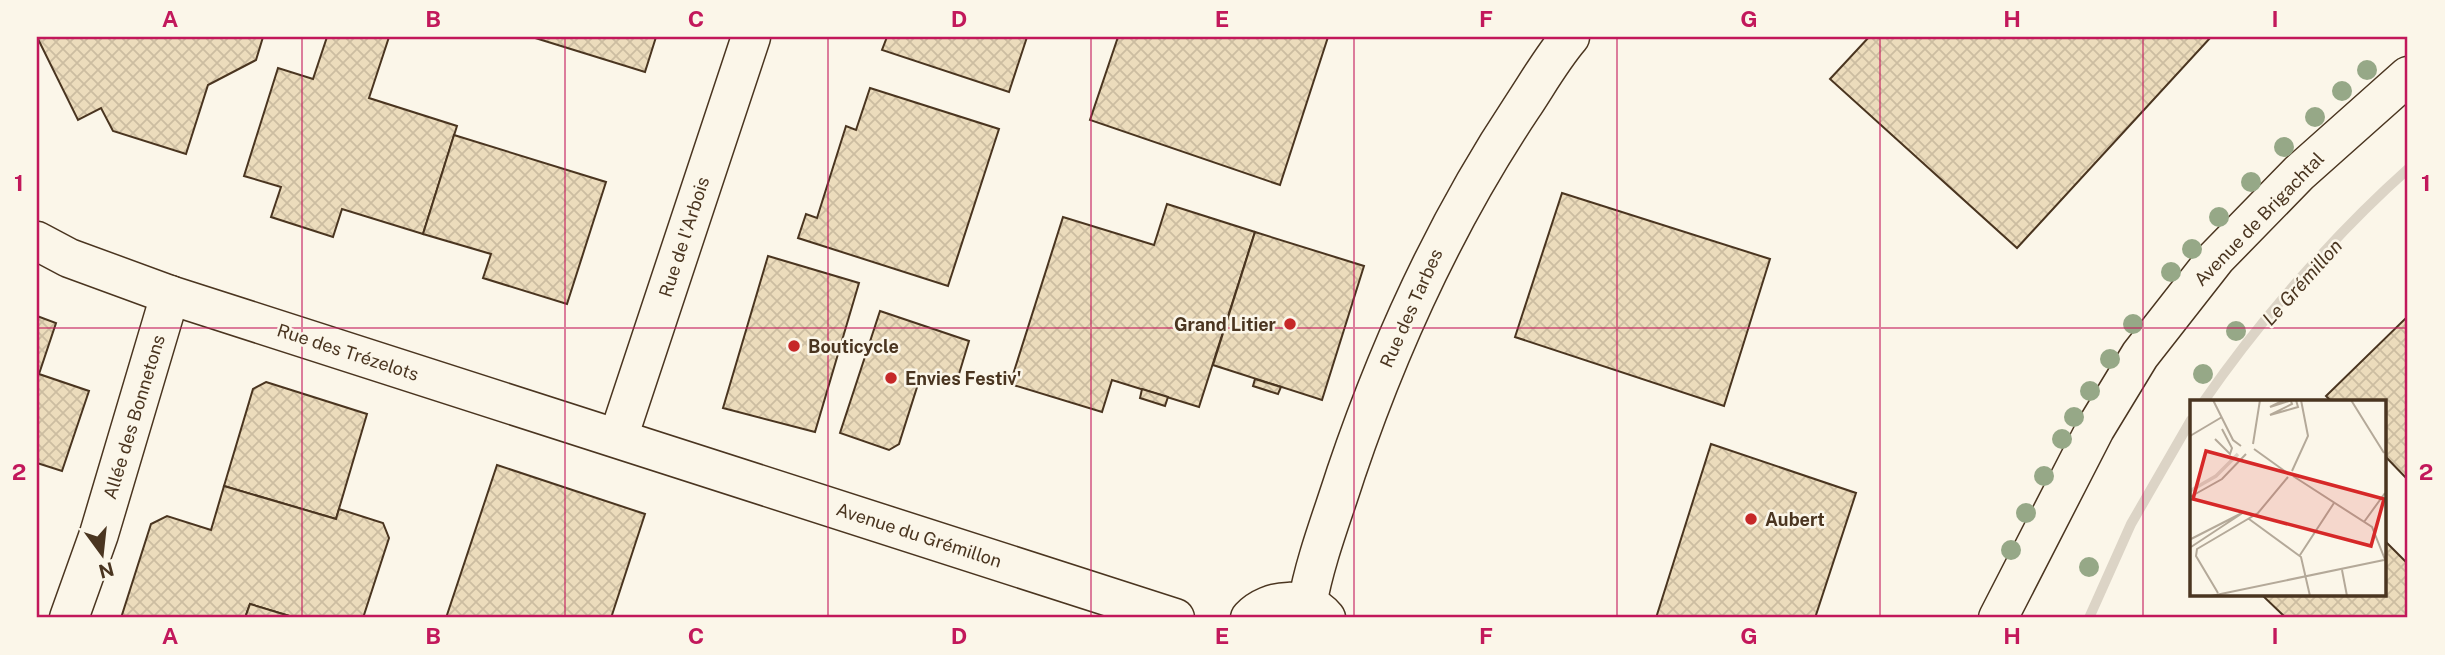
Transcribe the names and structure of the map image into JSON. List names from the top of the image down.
{
  "streets": {
    "street": [
      "Avenue de Brigachtal",
      "Rue de l'Arbois",
      "Rue des Tarbes",
      "Rue des Trézelots",
      "Allée des Bonnetons",
      "Avenue du Grémillon"
    ]
  },
  "crossings": [
    ["Rue de l'Arbois", "Rue des Trézelots"],
    ["Rue des Trézelots", "Allée des Bonnetons"],
    ["Rue des Trézelots", "Avenue du Grémillon"]
  ],
  "water": ["Le Grémillon"],
  "places": [
    "Grand Litier",
    "Bouticycle",
    "Envies Festiv'",
    "Aubert"
  ],
  "north": "bottom",
  "grid": {
    "columns": [
      "A",
      "B",
      "C",
      "D",
      "E",
      "F",
      "G",
      "H",
      "I"
    ],
    "rows": ["1", "2"]
  }
}
